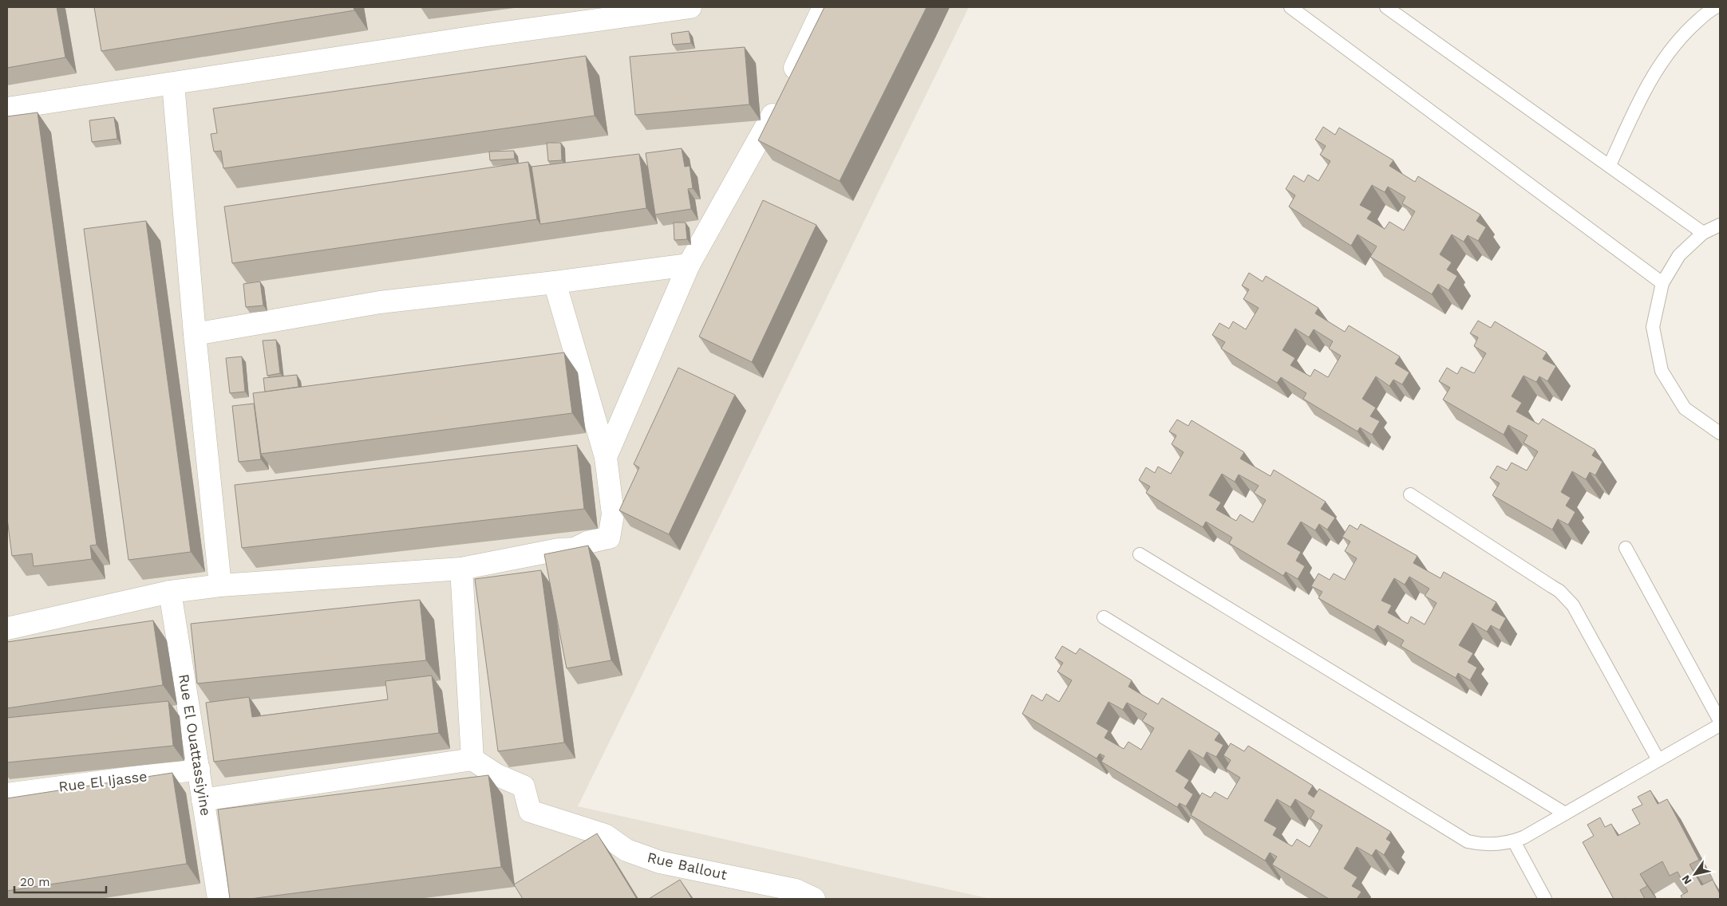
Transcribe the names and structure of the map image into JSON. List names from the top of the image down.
{
  "streets": {
    "street": ["Rue El Ouattassiyine", "Rue El Ijasse", "Rue Ballout"]
  },
  "crossings": [
    ["Rue El Ouattassiyine", "Rue El Ijasse"]
  ],
  "scale_bar": "20 m",
  "north": "bottom left"
}
